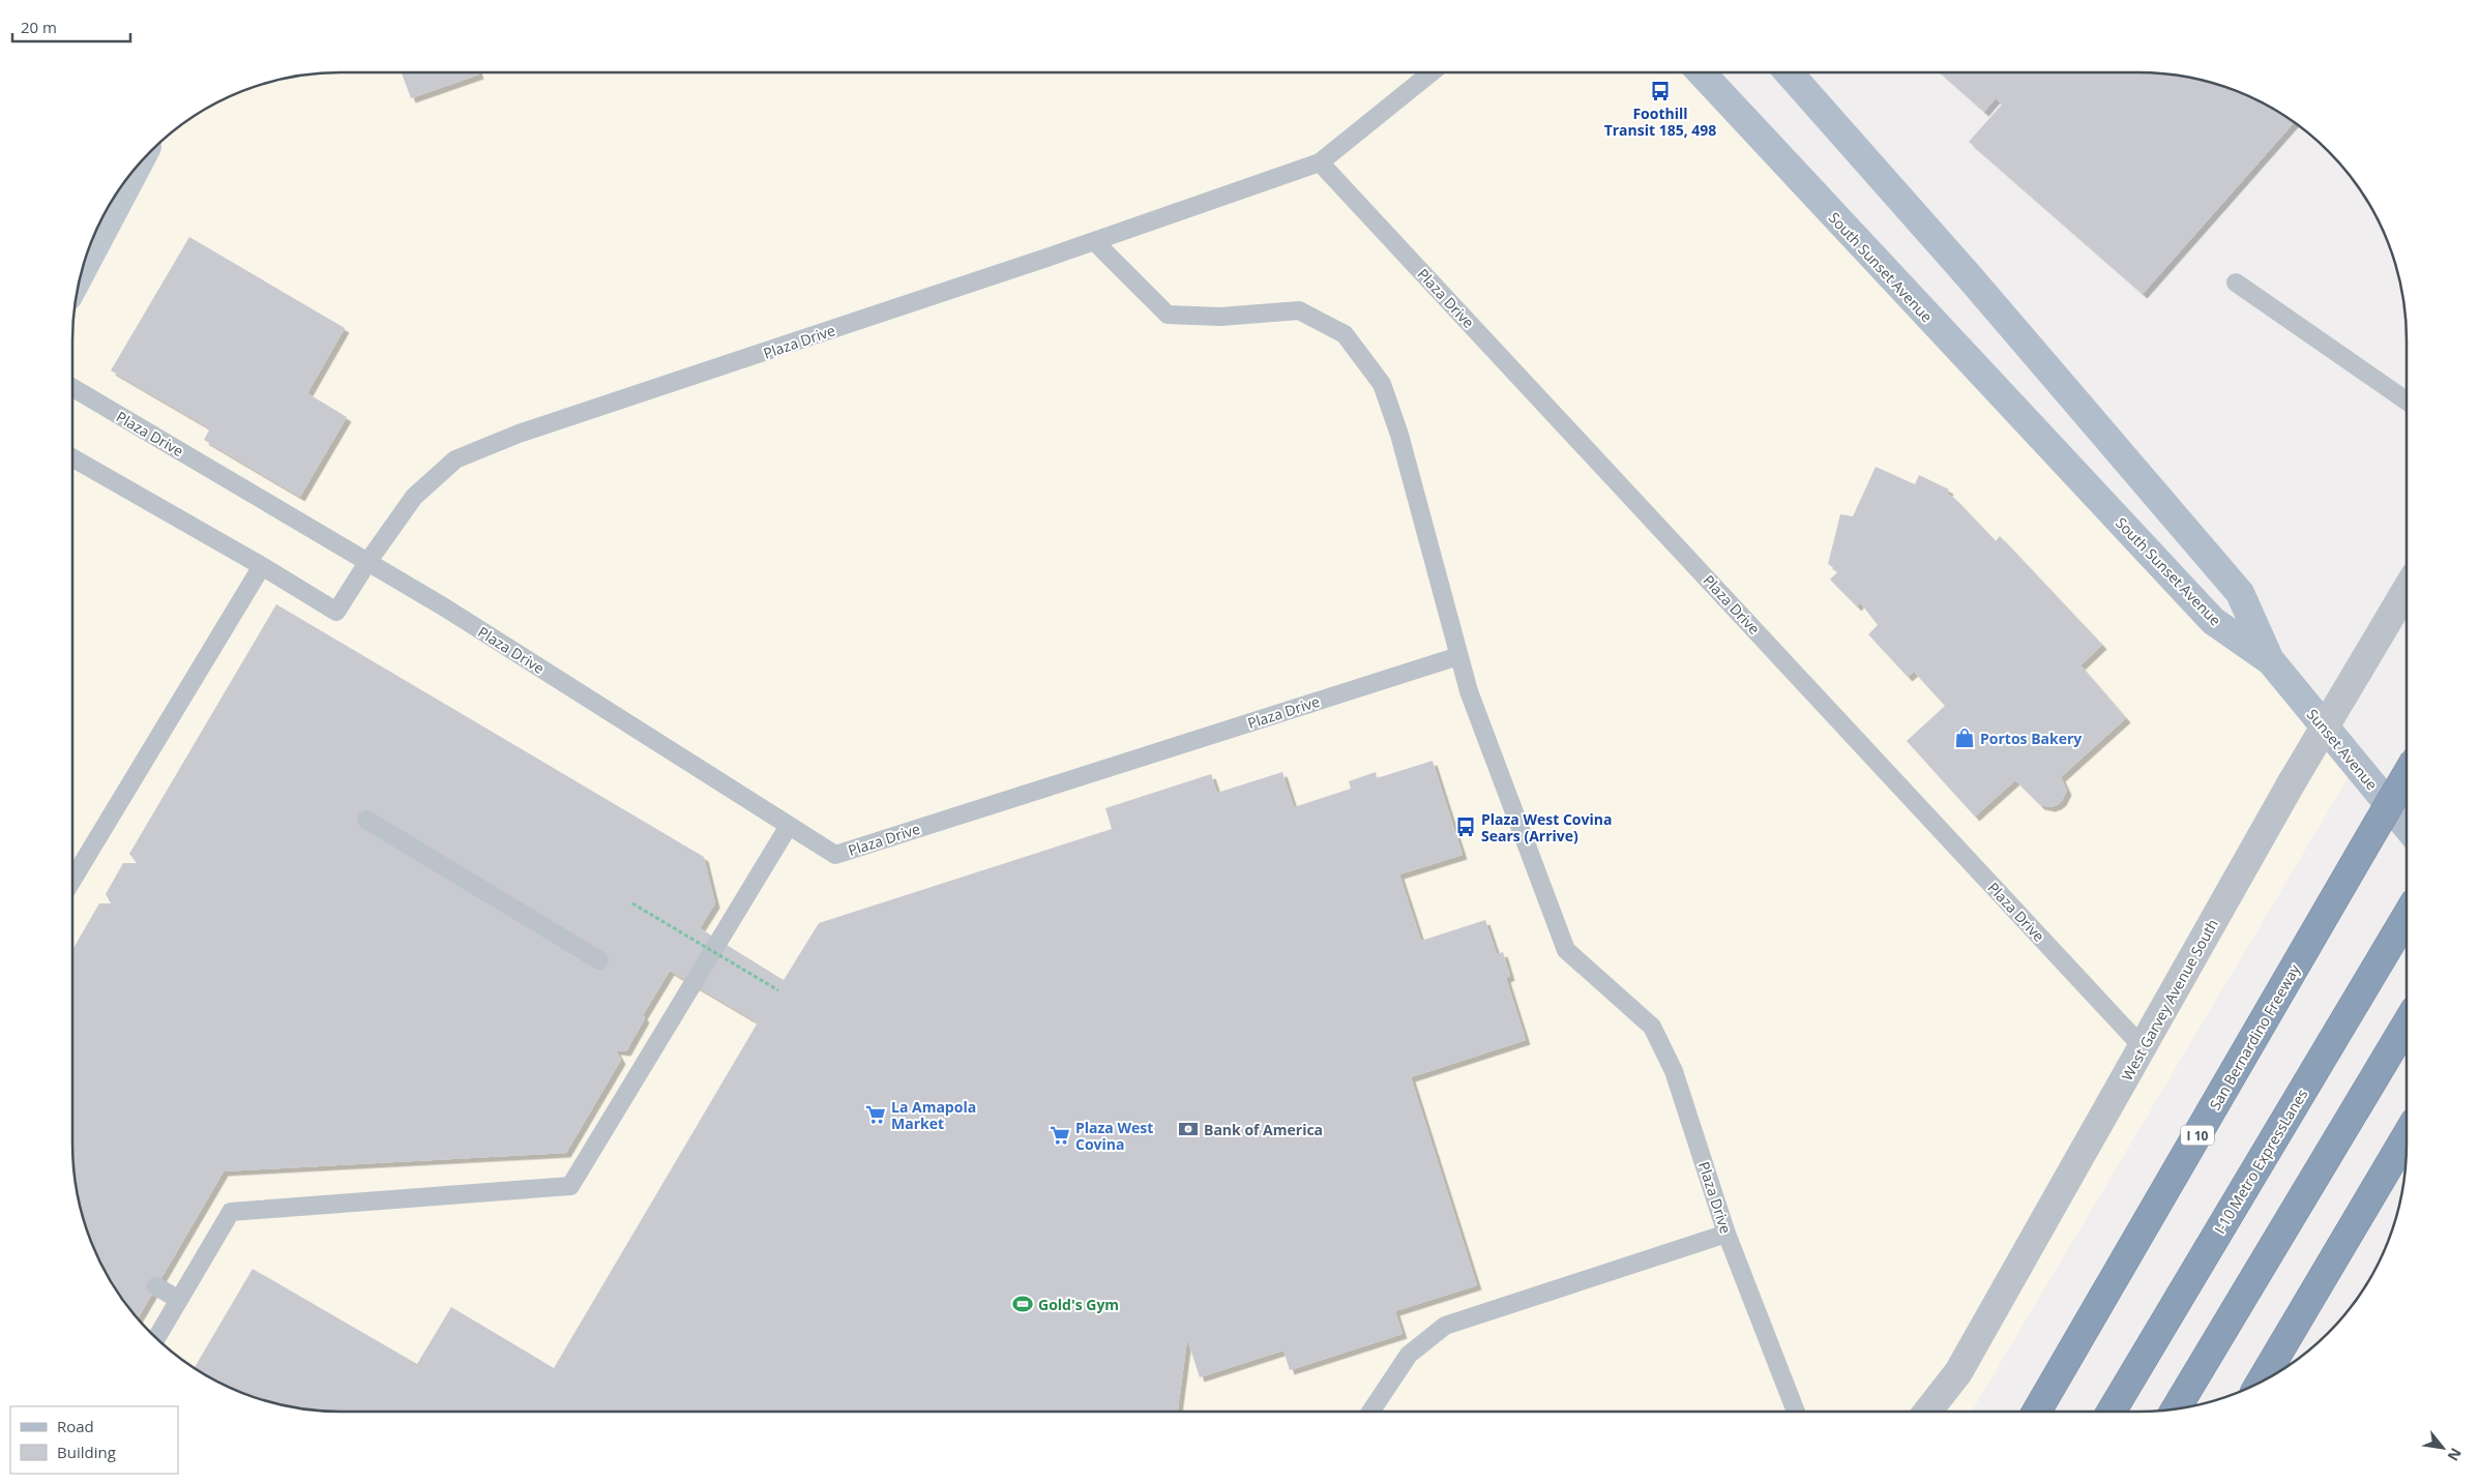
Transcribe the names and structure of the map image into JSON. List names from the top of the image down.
{
  "streets": {
    "highway": ["San Bernardino Freeway", "I 10", "I-10 Metro ExpressLanes"],
    "main road": ["South Sunset Avenue", "Sunset Avenue"],
    "street": ["West Garvey Avenue South"],
    "lane": ["Plaza Drive"]
  },
  "crossings": [
    ["South Sunset Avenue", "Sunset Avenue"],
    ["Plaza Drive", "West Garvey Avenue South"]
  ],
  "places": {
    "bus stop": ["Foothill Transit 185, 498", "Plaza West Covina Sears (Arrive)"],
    "shop": ["Portos Bakery"],
    "supermarket": ["La Amapola Market", "Plaza West Covina"],
    "bank": ["Bank of America"],
    "sports": ["Gold's Gym"]
  },
  "legend": ["Road", "Building"],
  "scale_bar": "20 m",
  "north": "bottom right"
}
